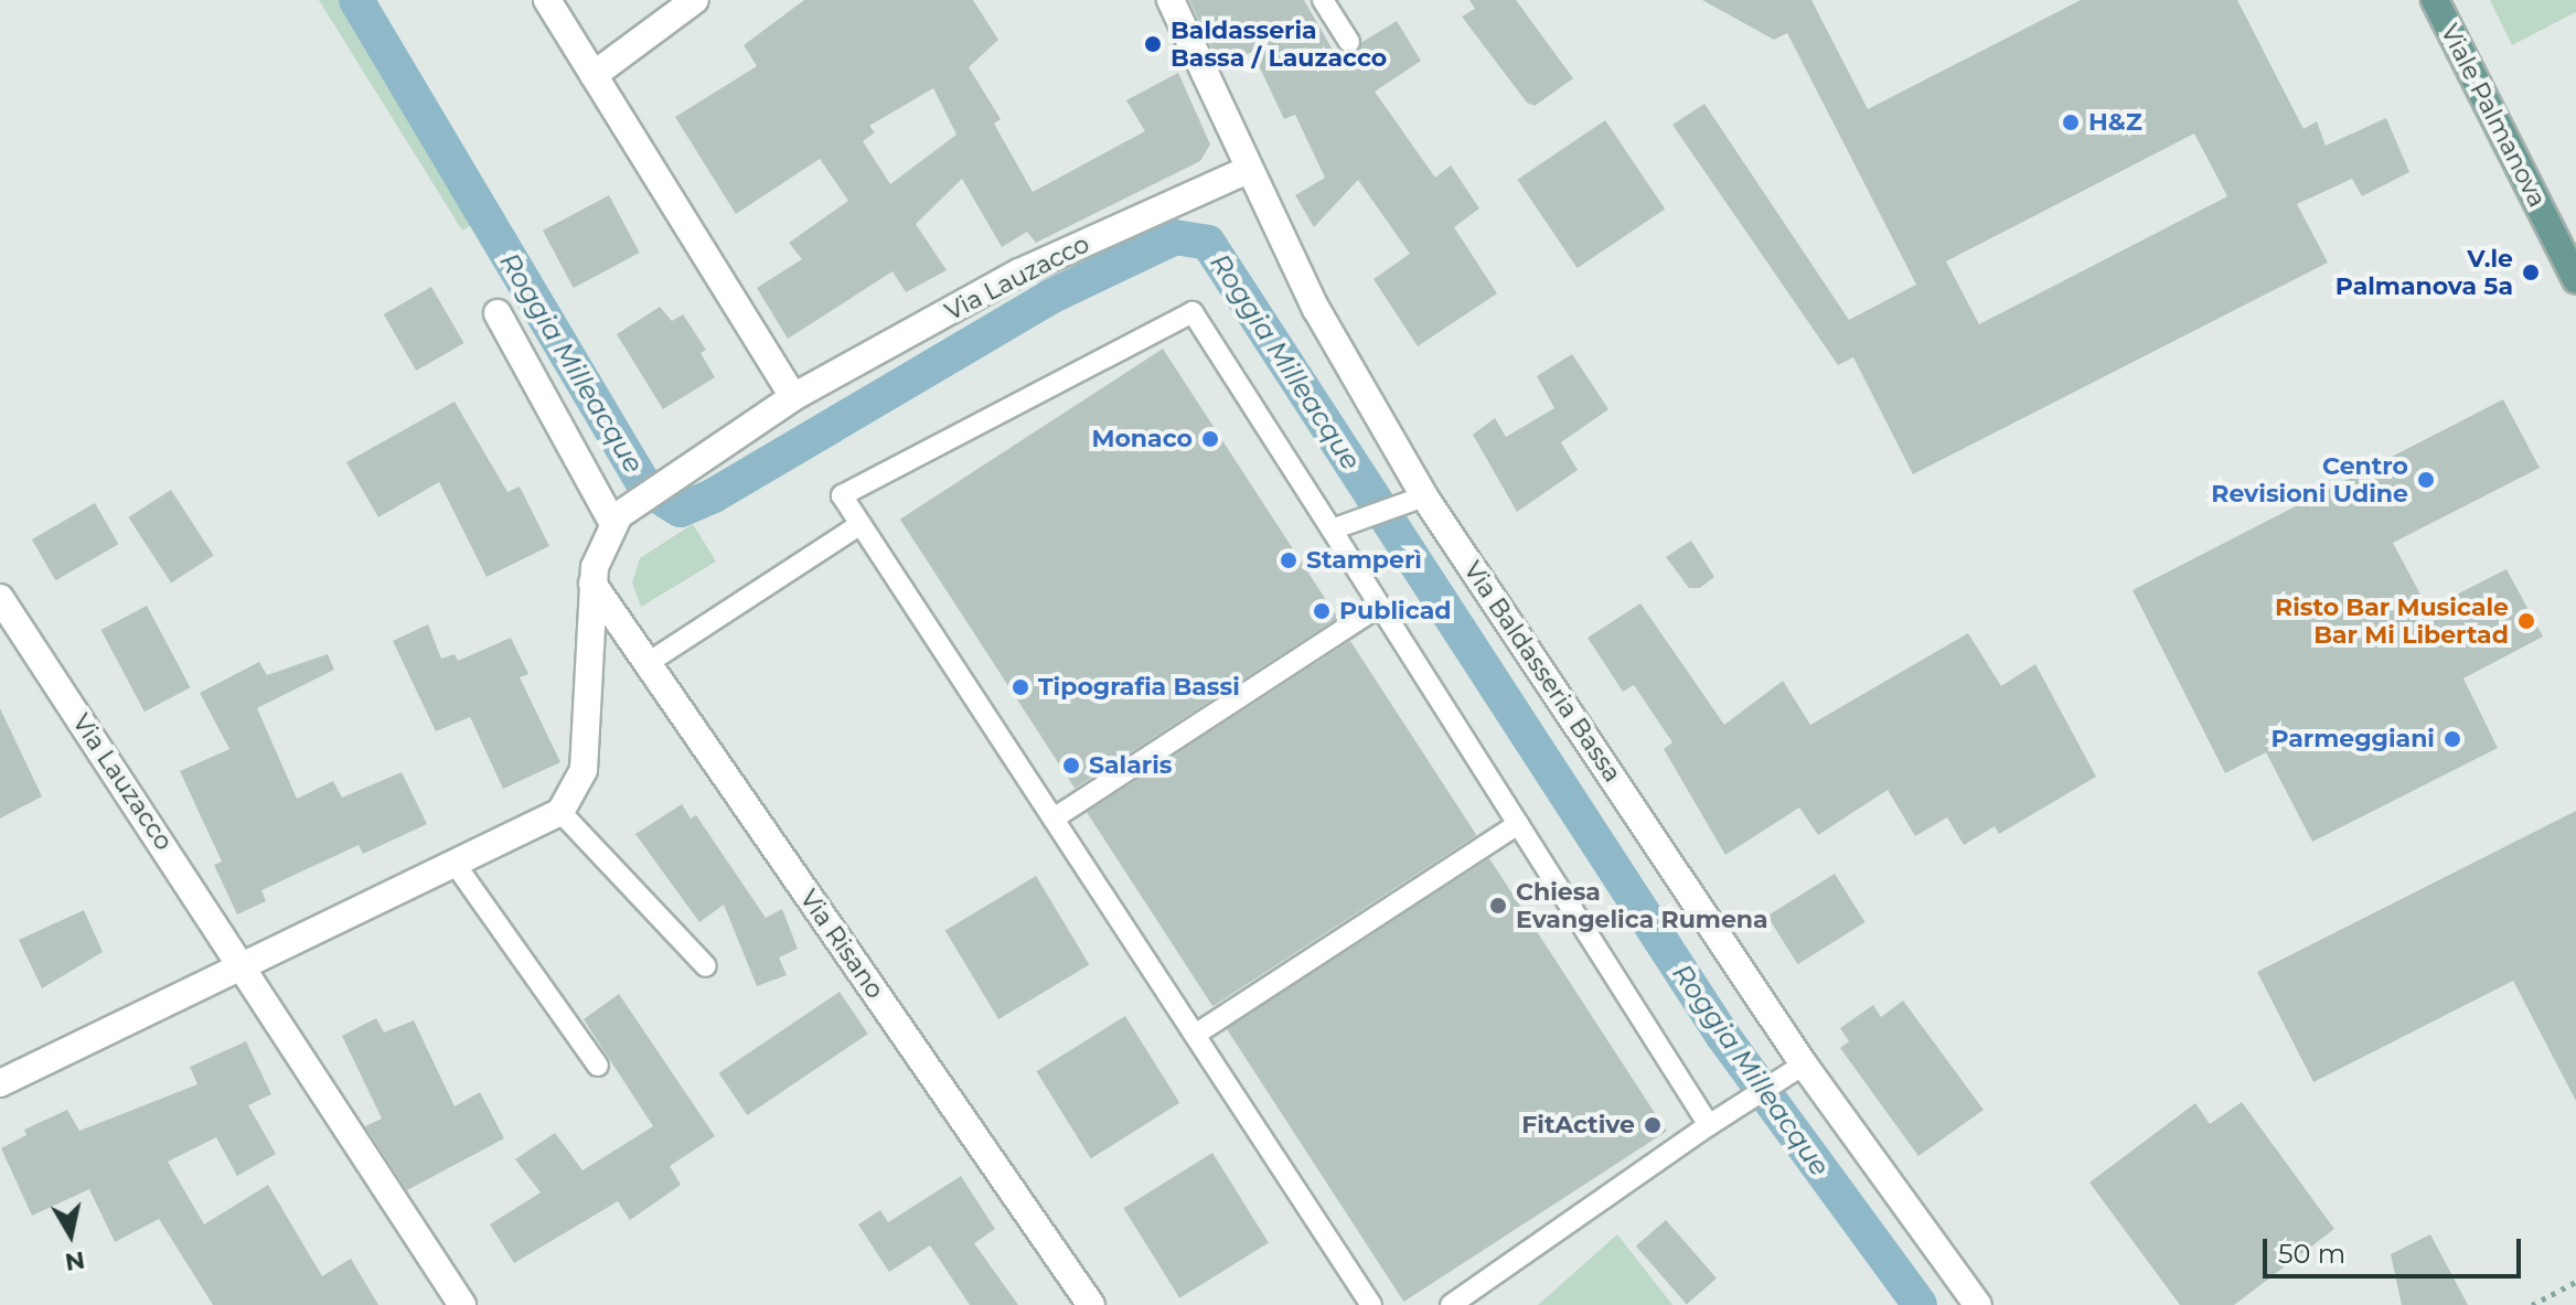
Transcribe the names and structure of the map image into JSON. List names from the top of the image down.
{
  "streets": {
    "main road": ["Viale Palmanova"],
    "street": ["Via Lauzacco", "Via Baldasseria Bassa", "Via Risano"]
  },
  "crossings": [
    ["Via Lauzacco", "Via Baldasseria Bassa"]
  ],
  "water": ["Roggia Milleacque"],
  "places": [
    "Baldasseria Bassa / Lauzacco",
    "H&Z",
    "V.le Palmanova 5a",
    "Monaco",
    "Centro Revisioni Udine",
    "Stamperì",
    "Publicad",
    "Risto Bar Musicale Bar Mi Libertad",
    "Tipografia Bassi",
    "Parmeggiani",
    "Salaris",
    "Chiesa Evangelica Rumena",
    "FitActive"
  ],
  "scale_bar": "50 m",
  "north": "bottom"
}
